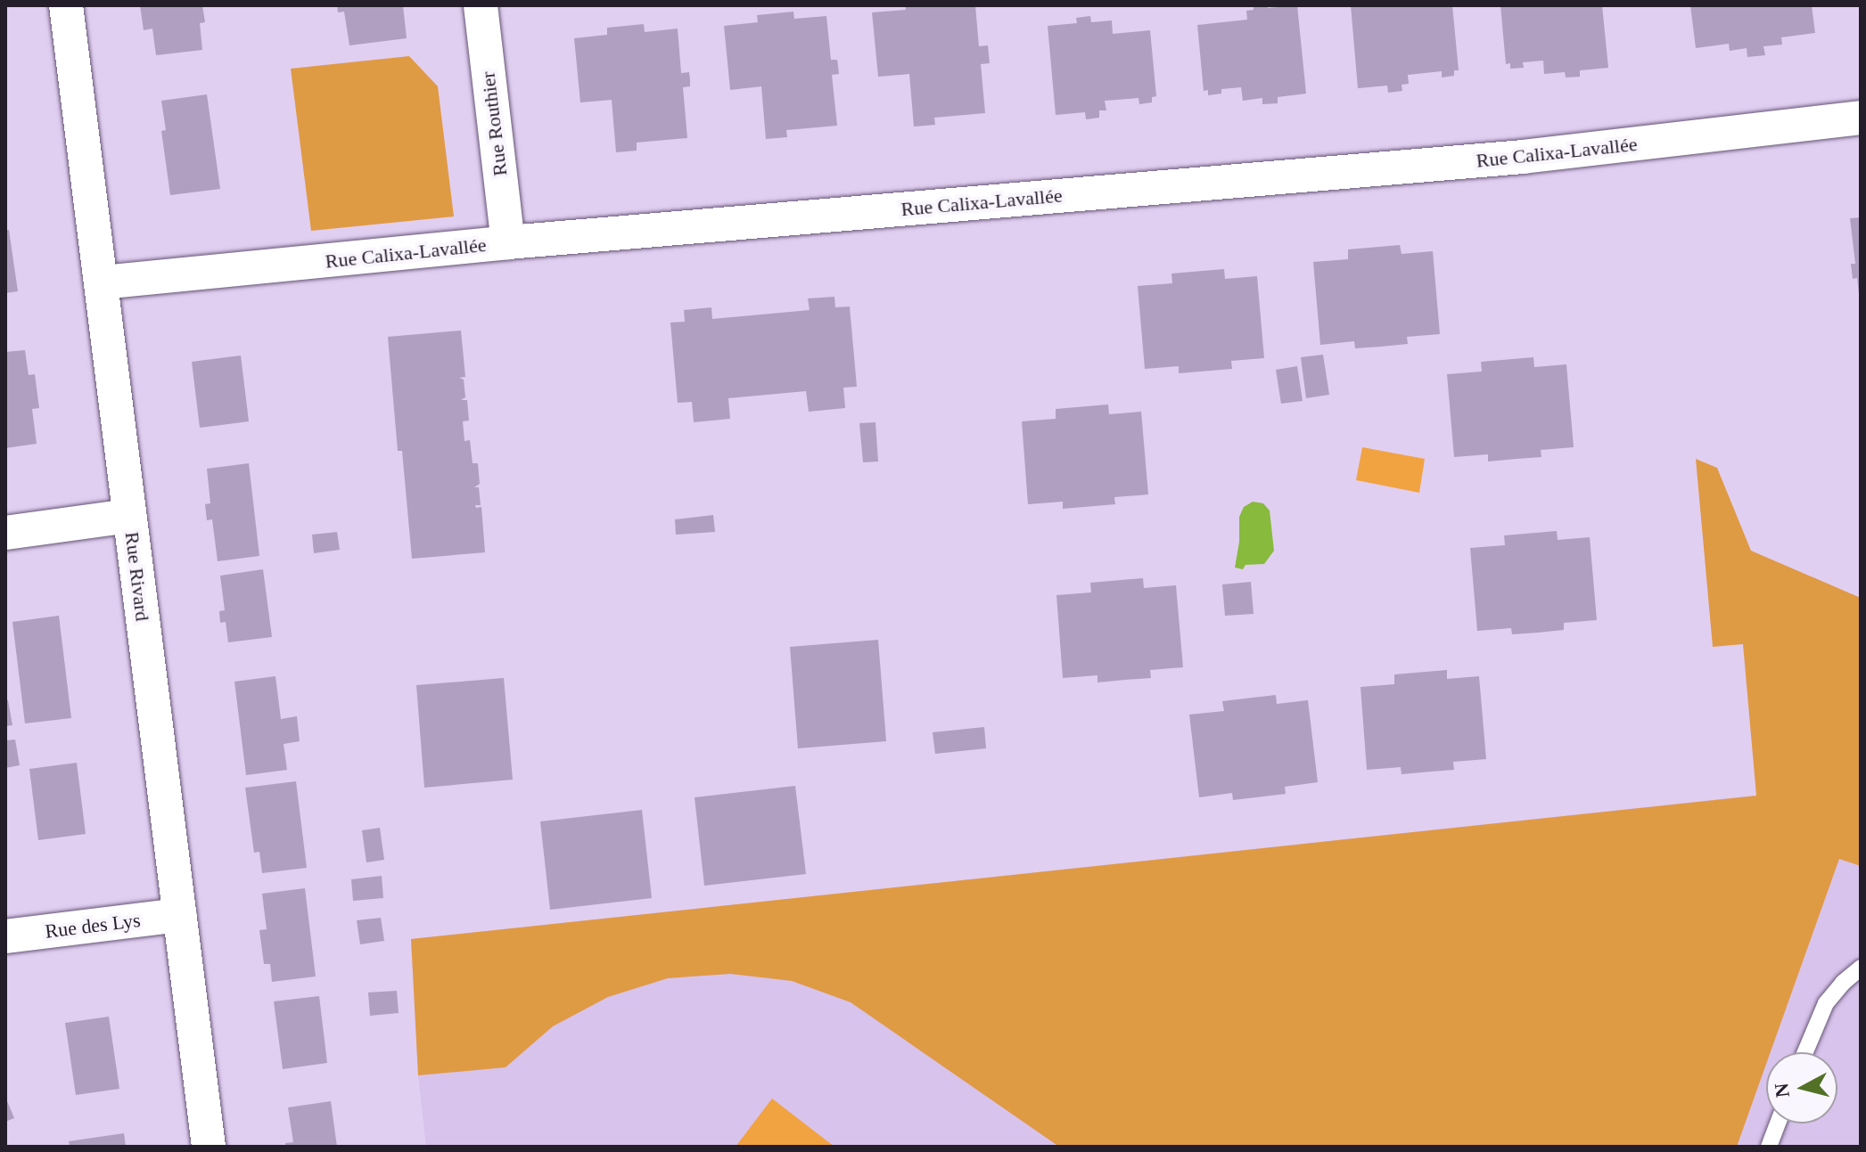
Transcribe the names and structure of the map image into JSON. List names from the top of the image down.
{
  "streets": {
    "street": [
      "Rue Routhier",
      "Rue Calixa-Lavallée",
      "Rue Rivard",
      "Rue des Lys"
    ]
  },
  "crossings": [
    ["Rue Routhier", "Rue Calixa-Lavallée"],
    ["Rue Calixa-Lavallée", "Rue Rivard"],
    ["Rue Rivard", "Rue des Lys"]
  ],
  "north": "left"
}
